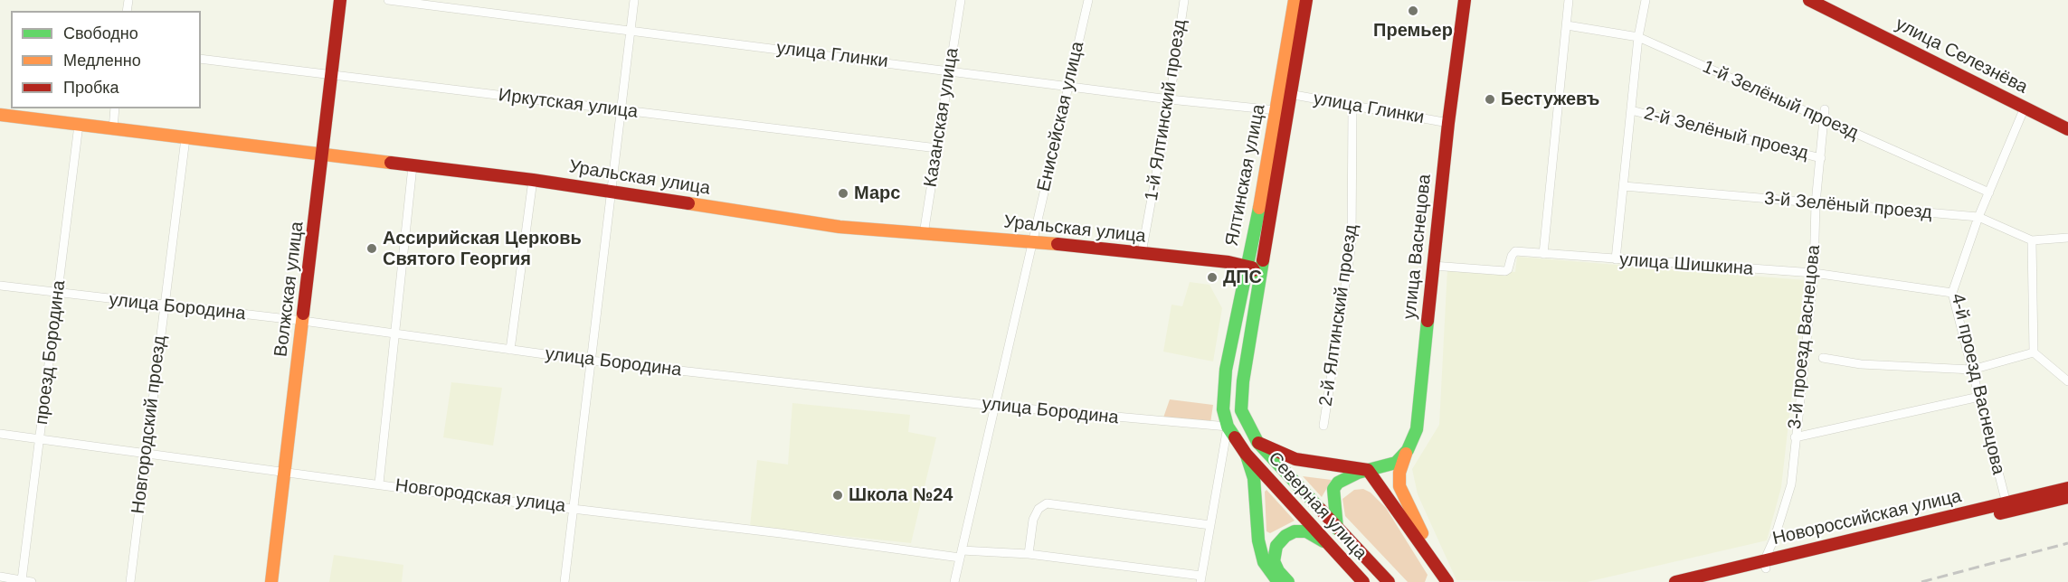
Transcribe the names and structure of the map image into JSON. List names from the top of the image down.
{
  "streets": {
    "main road": [
      "улица Селезнёва",
      "Ялтинская улица",
      "Уральская улица",
      "улица Васнецова",
      "Волжская улица",
      "Северная улица",
      "Новороссийская улица"
    ],
    "street": [
      "улица Глинки",
      "1-й Зелёный проезд",
      "Иркутская улица",
      "1-й Ялтинский проезд",
      "Енисейская улица",
      "Казанская улица",
      "2-й Зелёный проезд",
      "3-й Зелёный проезд",
      "улица Шишкина",
      "улица Бородина",
      "2-й Ялтинский проезд",
      "3-й проезд Васнецова",
      "проезд Бородина",
      "4-й проезд Васнецова",
      "Новгородский проезд",
      "Новгородская улица"
    ]
  },
  "crossings": [
    ["улица Глинки", "1-й Ялтинский проезд"],
    ["улица Глинки", "Енисейская улица"],
    ["улица Глинки", "Казанская улица"],
    ["улица Глинки", "Ялтинская улица"],
    ["улица Глинки", "улица Васнецова"],
    ["улица Глинки", "2-й Ялтинский проезд"],
    ["улица Селезнёва", "4-й проезд Васнецова"],
    ["1-й Зелёный проезд", "3-й проезд Васнецова"],
    ["1-й Зелёный проезд", "4-й проезд Васнецова"],
    ["Иркутская улица", "Казанская улица"],
    ["Иркутская улица", "Волжская улица"],
    ["1-й Ялтинский проезд", "Уральская улица"],
    ["Енисейская улица", "Уральская улица"],
    ["Енисейская улица", "улица Бородина"],
    ["Енисейская улица", "Новгородская улица"],
    ["Казанская улица", "Уральская улица"],
    ["2-й Зелёный проезд", "3-й проезд Васнецова"],
    ["Ялтинская улица", "Уральская улица"],
    ["Ялтинская улица", "улица Бородина"],
    ["Ялтинская улица", "Новгородская улица"],
    ["Ялтинская улица", "Северная улица"],
    ["Уральская улица", "Волжская улица"],
    ["Уральская улица", "проезд Бородина"],
    ["Уральская улица", "Новгородский проезд"],
    ["3-й Зелёный проезд", "3-й проезд Васнецова"],
    ["3-й Зелёный проезд", "4-й проезд Васнецова"],
    ["улица Васнецова", "улица Шишкина"],
    ["улица Шишкина", "3-й проезд Васнецова"],
    ["улица Шишкина", "4-й проезд Васнецова"],
    ["Волжская улица", "улица Бородина"],
    ["Волжская улица", "Новгородская улица"],
    ["улица Бородина", "проезд Бородина"],
    ["улица Бородина", "Новгородский проезд"],
    ["улица Бородина", "Северная улица"],
    ["3-й проезд Васнецова", "Новороссийская улица"],
    ["проезд Бородина", "Новгородская улица"],
    ["4-й проезд Васнецова", "Новороссийская улица"],
    ["Новгородский проезд", "Новгородская улица"]
  ],
  "places": [
    "Премьер",
    "Бестужевъ",
    "Марс",
    "Ассирийская Церковь Святого Георгия",
    "ДПС",
    "Школа №24"
  ],
  "legend": ["Свободно", "Медленно", "Пробка"]
}
